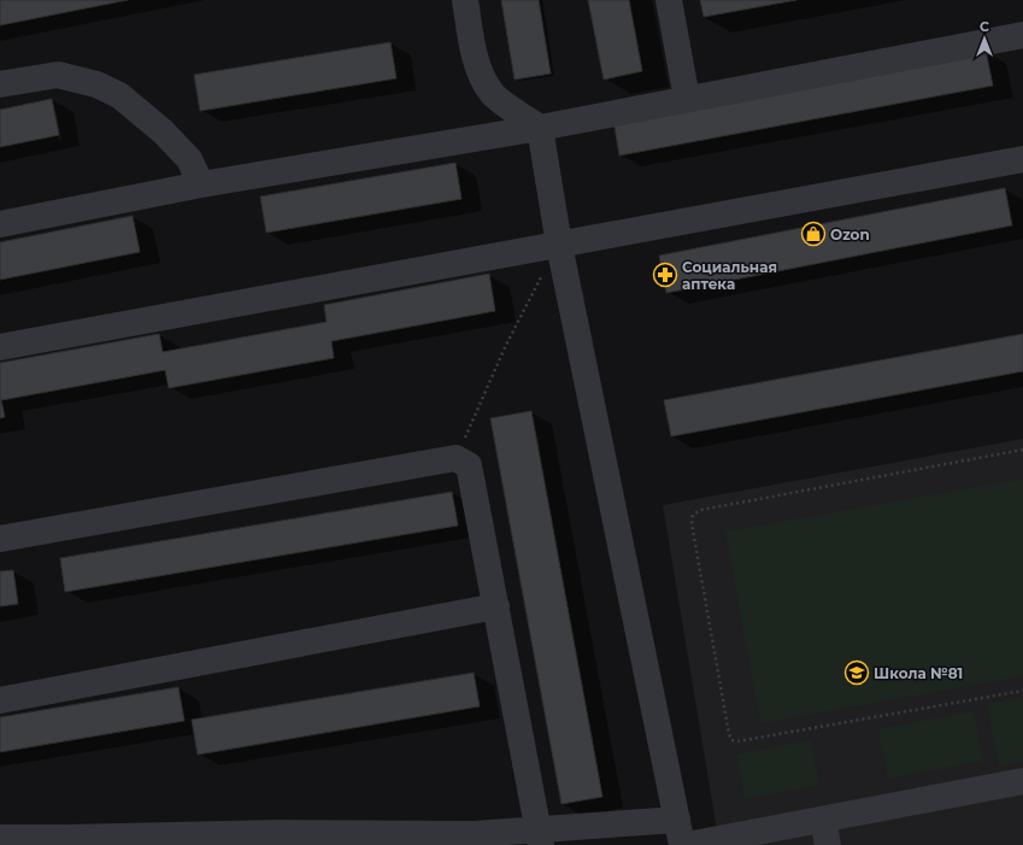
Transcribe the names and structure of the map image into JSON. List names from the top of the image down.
{
  "places": {
    "shop": ["Ozon"],
    "pharmacy": ["Социальная аптека"],
    "school or university": ["Школа №81"]
  },
  "north": "top"
}
